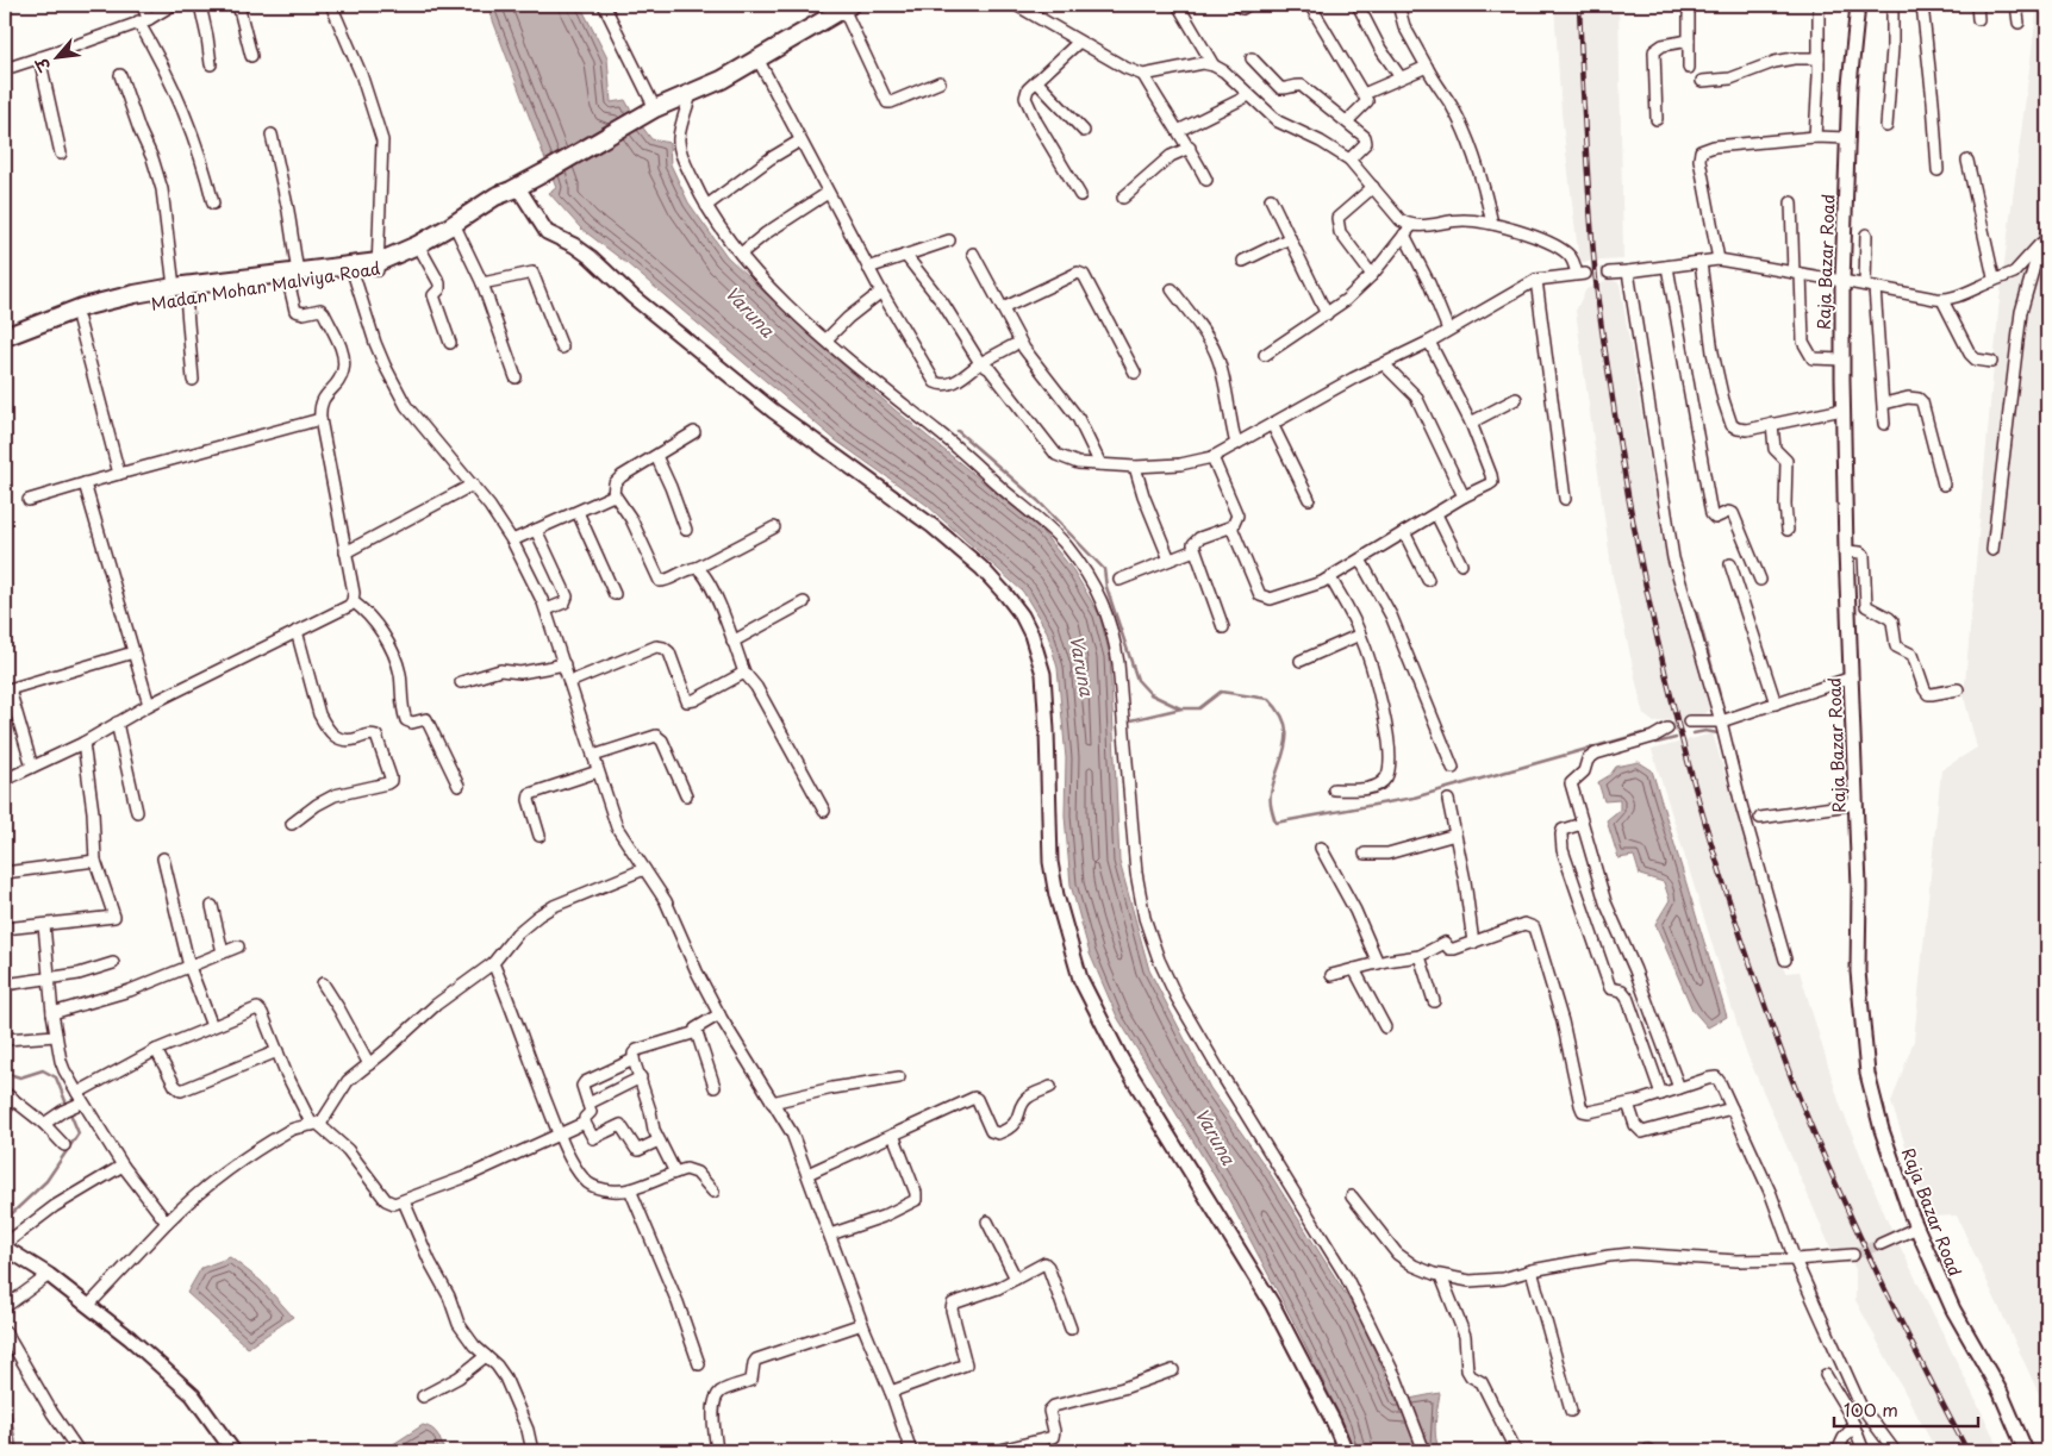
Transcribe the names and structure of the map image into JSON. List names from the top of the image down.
{
  "streets": {
    "highway": ["Madan Mohan Malviya Road"],
    "street": ["Raja Bazar Road"]
  },
  "water": ["Varuna"],
  "scale_bar": "100 m",
  "north": "bottom left"
}
